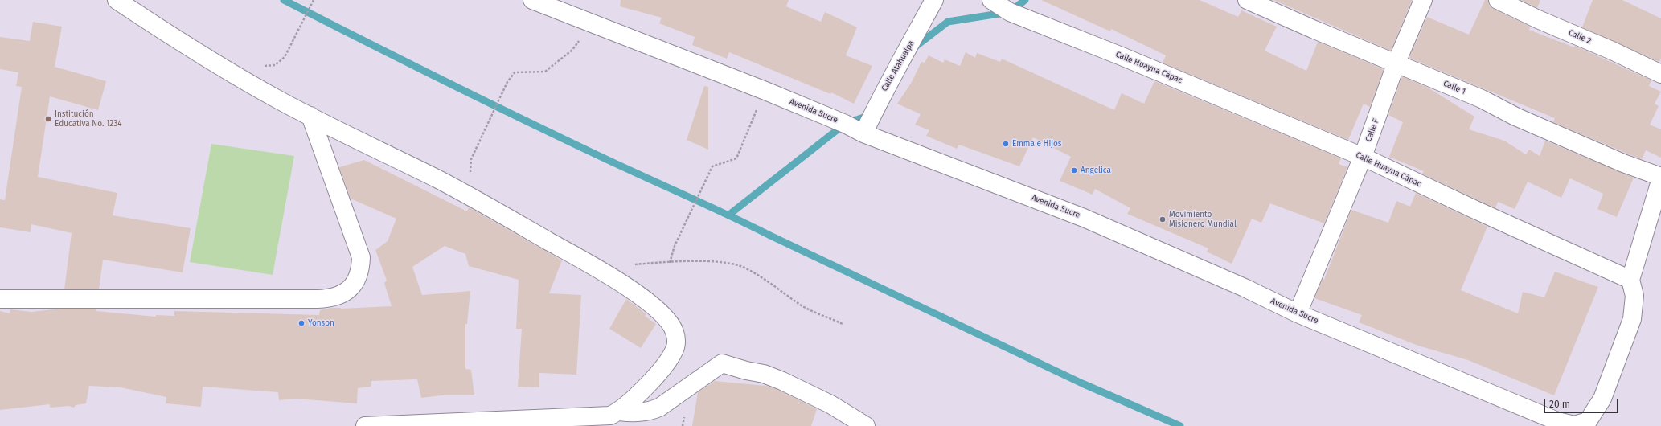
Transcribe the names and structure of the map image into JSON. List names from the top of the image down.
{
  "streets": {
    "street": [
      "Calle 2",
      "Calle Atahualpa",
      "Calle Huayna Cápac",
      "Calle 1",
      "Avenida Sucre",
      "Calle F"
    ]
  },
  "crossings": [
    ["Calle Atahualpa", "Avenida Sucre"],
    ["Calle Huayna Cápac", "Calle F"],
    ["Calle 1", "Calle F"],
    ["Avenida Sucre", "Calle F"]
  ],
  "places": [
    "Institución Educativa No. 1234",
    "Emma e Hijos",
    "Angelica",
    "Movimiento Misionero Mundial",
    "Yonson"
  ],
  "scale_bar": "20 m"
}
